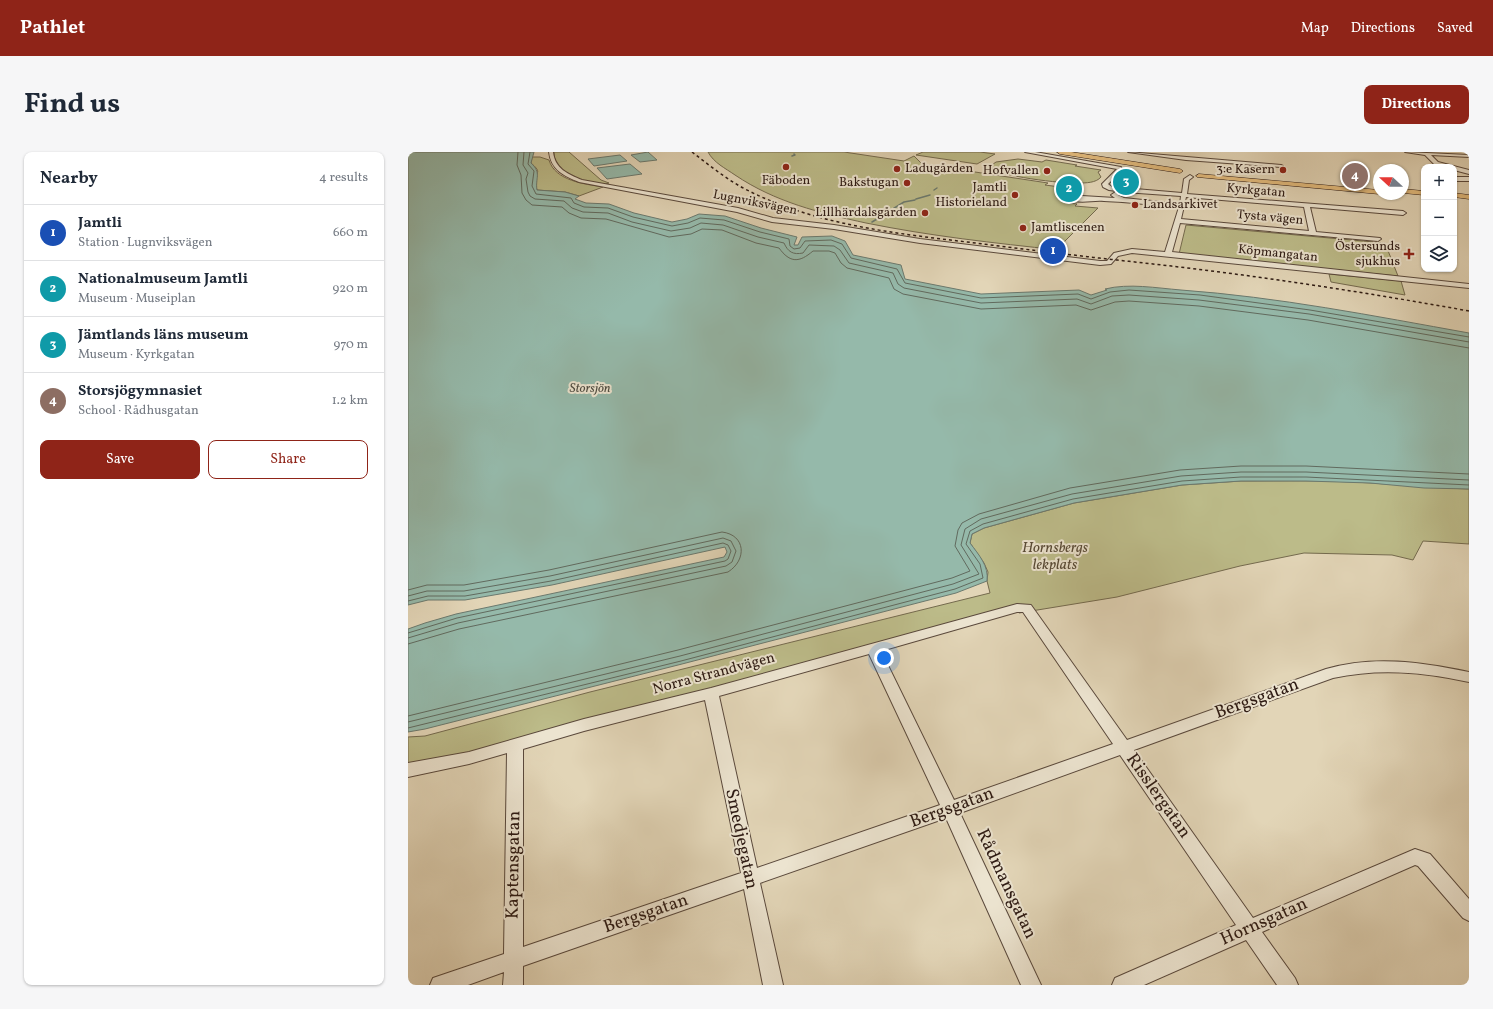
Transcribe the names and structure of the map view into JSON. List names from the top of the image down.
{
  "streets": {
    "street": [
      "Kyrkgatan",
      "Lugnviksvägen",
      "Tysta vägen",
      "Köpmangatan",
      "Norra Strandvägen",
      "Bergsgatan",
      "Risslergatan",
      "Smedjegatan",
      "Kaptensgatan",
      "Rådmansgatan",
      "Hornsgatan"
    ]
  },
  "crossings": [
    ["Lugnviksvägen", "Köpmangatan"],
    ["Norra Strandvägen", "Risslergatan"],
    ["Norra Strandvägen", "Smedjegatan"],
    ["Norra Strandvägen", "Kaptensgatan"],
    ["Norra Strandvägen", "Rådmansgatan"],
    ["Bergsgatan", "Risslergatan"],
    ["Bergsgatan", "Smedjegatan"],
    ["Bergsgatan", "Kaptensgatan"],
    ["Bergsgatan", "Rådmansgatan"],
    ["Risslergatan", "Hornsgatan"]
  ],
  "water": ["Storsjön"],
  "parks": ["Hornsbergs lekplats"],
  "places": {
    "other": [
      "Fäboden",
      "Ladugården",
      "3:e Kasern",
      "Hofvallen",
      "Bakstugan",
      "Jamtli Historieland",
      "Landsarkivet",
      "Lillhärdalsgården",
      "Jamtliscenen"
    ],
    "health": ["Östersunds sjukhus"]
  },
  "north": "left",
  "page": {
    "header": "Pathlet",
    "nav": ["Map", "Directions", "Saved"],
    "title": "Find us",
    "buttons": [
      "Directions",
      ["Save", "Share"]
    ],
    "heading": ["Nearby", "4 results"],
    "pins": [
      "4",
      "3",
      "2",
      "1"
    ],
    "map_buttons": ["+", "−"],
    "list": [
      {
        "mark": "1",
        "name": "Jamtli",
        "note": "Station · Lugnviksvägen",
        "value": "660 m"
      },
      {
        "mark": "2",
        "name": "Nationalmuseum Jamtli",
        "note": "Museum · Museiplan",
        "value": "920 m"
      },
      {
        "mark": "3",
        "name": "Jämtlands läns museum",
        "note": "Museum · Kyrkgatan",
        "value": "970 m"
      },
      {
        "mark": "4",
        "name": "Storsjögymnasiet",
        "note": "School · Rådhusgatan",
        "value": "1.2 km"
      }
    ]
  }
}
